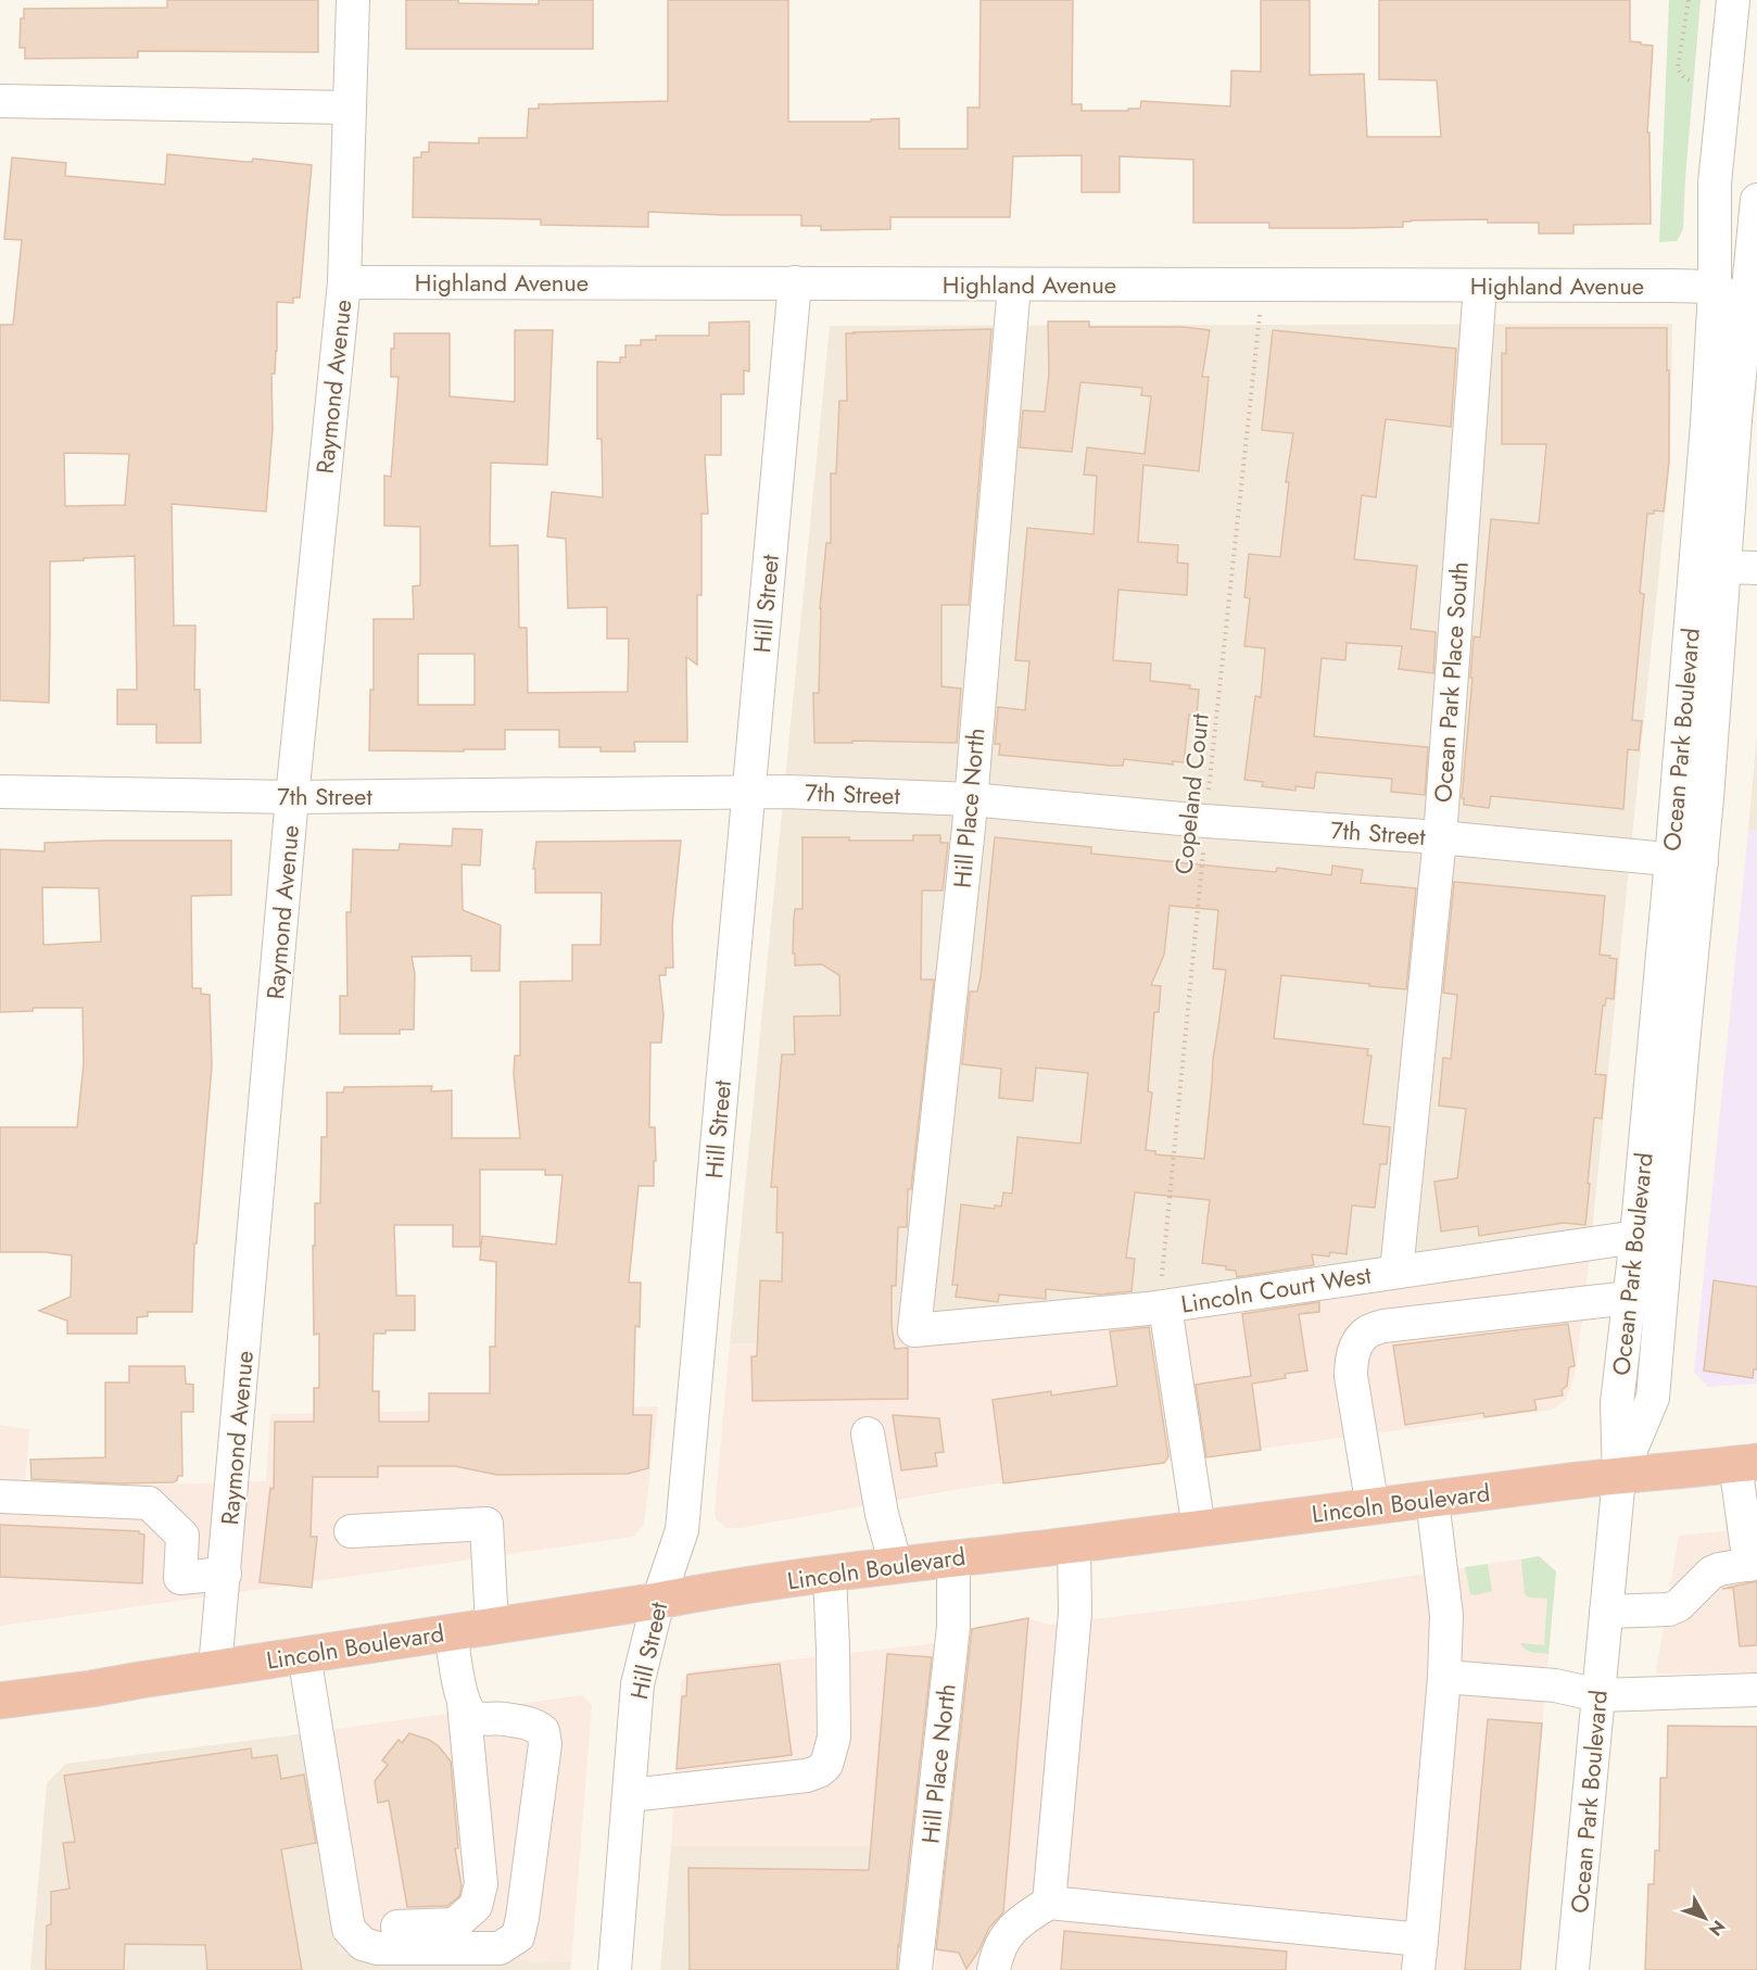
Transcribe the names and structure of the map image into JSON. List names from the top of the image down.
{
  "streets": {
    "highway": ["Lincoln Boulevard"],
    "street": [
      "Highland Avenue",
      "Raymond Avenue",
      "Hill Street",
      "Ocean Park Place South",
      "Ocean Park Boulevard",
      "7th Street",
      "Hill Place North",
      "Lincoln Court West"
    ],
    "path": ["Copeland Court"]
  },
  "crossings": [
    ["Highland Avenue", "Raymond Avenue"],
    ["Highland Avenue", "Hill Street"],
    ["Highland Avenue", "Ocean Park Place South"],
    ["Highland Avenue", "Copeland Court"],
    ["Highland Avenue", "Hill Place North"],
    ["Raymond Avenue", "7th Street"],
    ["Raymond Avenue", "Lincoln Boulevard"],
    ["Hill Street", "7th Street"],
    ["Hill Street", "Lincoln Boulevard"],
    ["Ocean Park Place South", "7th Street"],
    ["Ocean Park Place South", "Lincoln Court West"],
    ["Ocean Park Boulevard", "7th Street"],
    ["Ocean Park Boulevard", "Lincoln Court West"],
    ["Ocean Park Boulevard", "Lincoln Boulevard"],
    ["7th Street", "Copeland Court"],
    ["7th Street", "Hill Place North"],
    ["Copeland Court", "Lincoln Court West"],
    ["Hill Place North", "Lincoln Court West"],
    ["Hill Place North", "Lincoln Boulevard"]
  ],
  "north": "bottom right"
}
